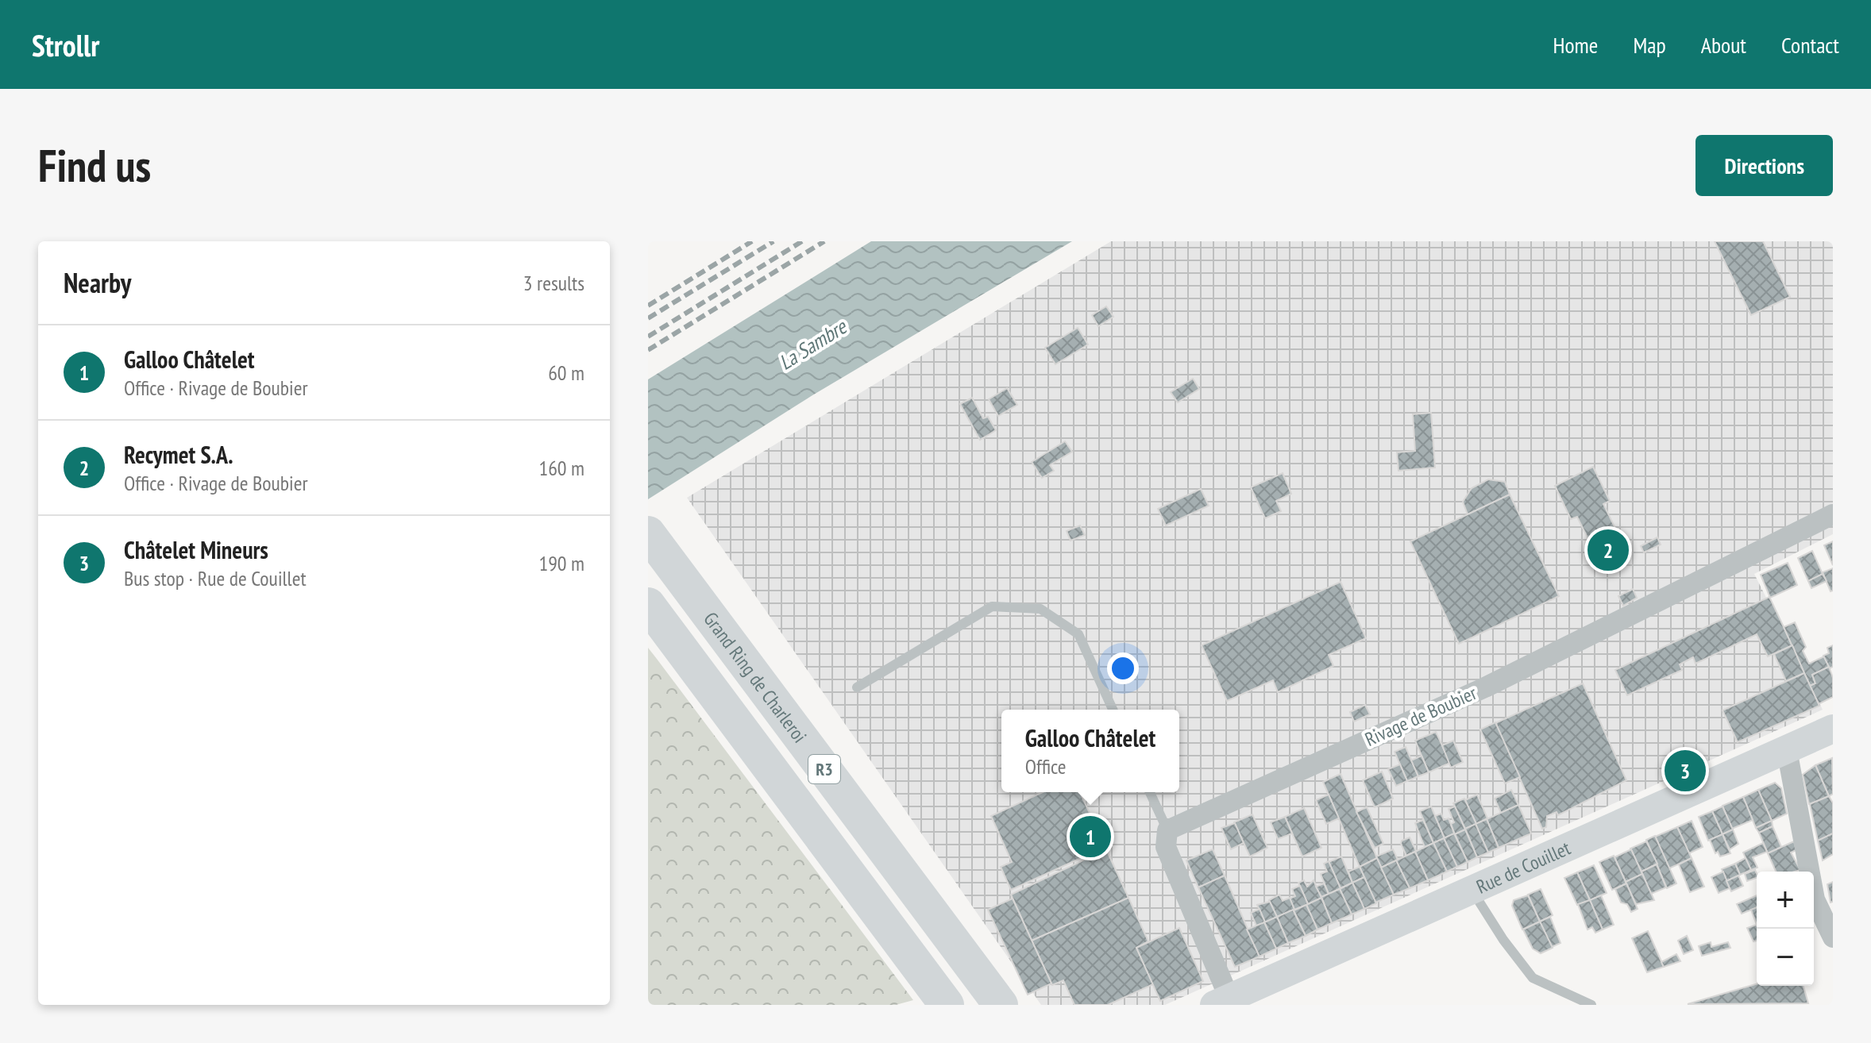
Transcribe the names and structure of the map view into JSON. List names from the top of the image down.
{
  "streets": {
    "highway": ["Grand Ring de Charleroi", "R3"],
    "main road": ["Rue de Couillet"],
    "street": ["Rivage de Boubier"]
  },
  "water": ["La Sambre"],
  "page": {
    "header": "Strollr",
    "nav": [
      "Home",
      "Map",
      "About",
      "Contact"
    ],
    "buttons": "Directions",
    "title": "Find us",
    "heading": ["Nearby", "3 results"],
    "list": [
      {
        "mark": "1",
        "name": "Galloo Châtelet",
        "note": "Office · Rivage de Boubier",
        "value": "60 m"
      },
      {
        "mark": "2",
        "name": "Recymet S.A.",
        "note": "Office · Rivage de Boubier",
        "value": "160 m"
      },
      {
        "mark": "3",
        "name": "Châtelet Mineurs",
        "note": "Bus stop · Rue de Couillet",
        "value": "190 m"
      }
    ],
    "pins": ["2", "3", "1"],
    "popup": ["Galloo Châtelet", "Office"],
    "map_buttons": ["+", "−"]
  }
}
